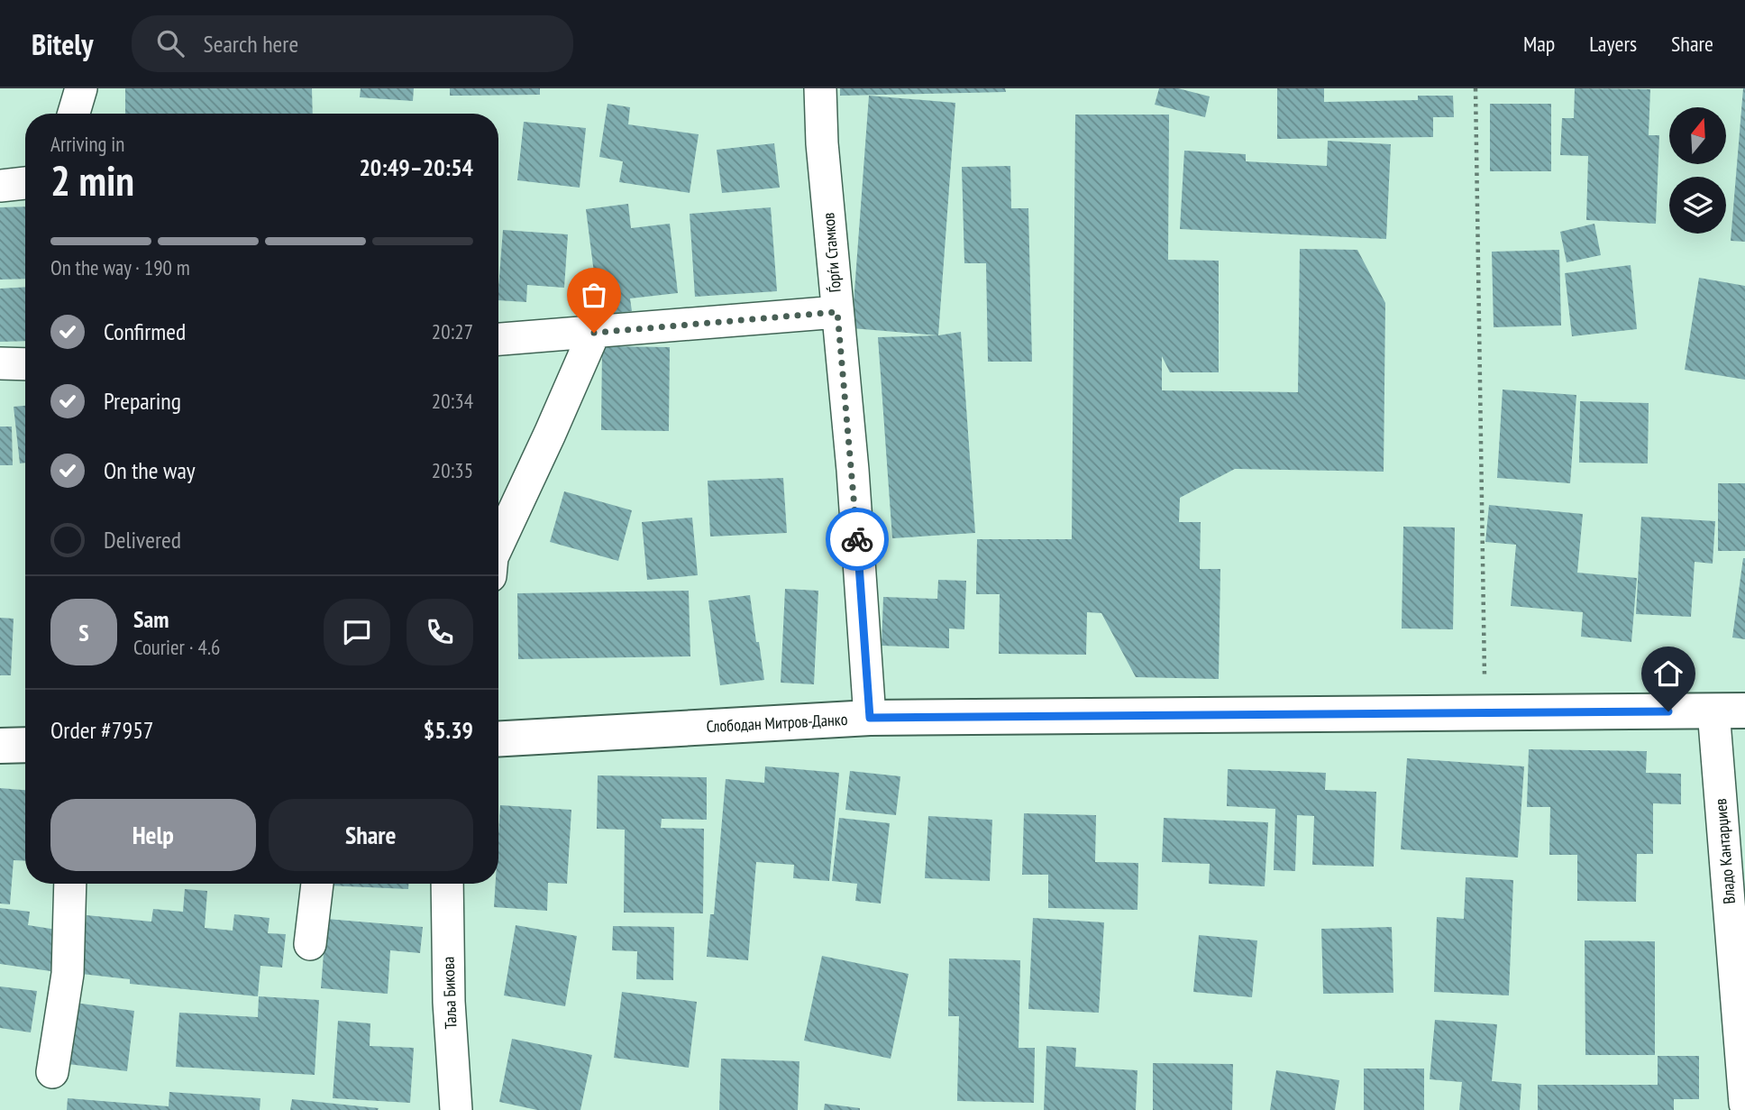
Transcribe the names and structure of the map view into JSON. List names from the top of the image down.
{
  "streets": {
    "street": [
      "Ѓорѓи Стамков",
      "Слободан Митров-Данко",
      "Владо Кантарџиев",
      "Таља Бикова"
    ]
  },
  "crossings": [
    ["Ѓорѓи Стамков", "Слободан Митров-Данко"],
    ["Слободан Митров-Данко", "Владо Кантарџиев"]
  ],
  "north": "top",
  "page": {
    "header": "Bitely",
    "search": "Search here",
    "nav": ["Map", "Layers", "Share"],
    "heading": ["2 min", "Arriving in", "20:49–20:54"],
    "panel": [
      "Sam",
      "Courier · 4.6",
      "Order #7957",
      "$5.39"
    ],
    "bar": "On the way · 190 m",
    "list": [
      ["Confirmed", "20:27"],
      ["Preparing", "20:34"],
      ["On the way", "20:35"],
      "Delivered"
    ],
    "round": "S",
    "buttons": ["Help", "Share"]
  }
}
